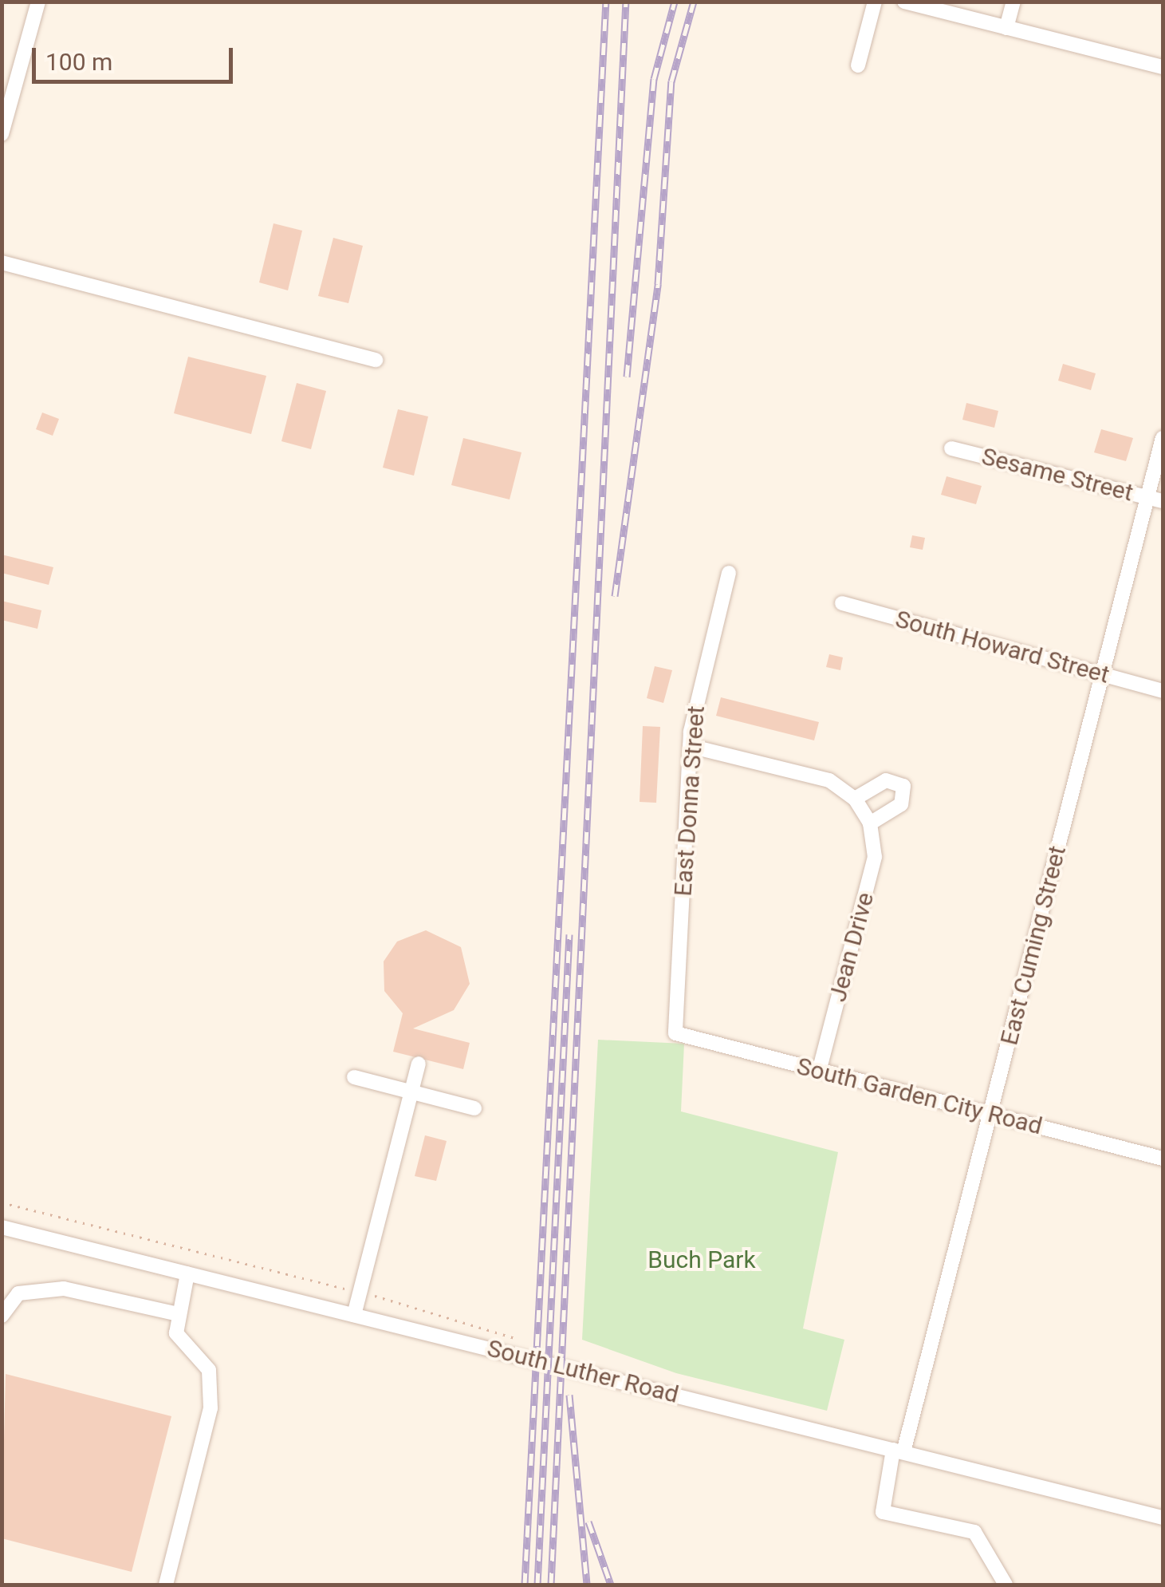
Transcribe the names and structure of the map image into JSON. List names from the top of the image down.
{
  "streets": {
    "street": [
      "Sesame Street",
      "South Howard Street",
      "East Donna Street",
      "East Cuming Street",
      "Jean Drive",
      "South Garden City Road",
      "South Luther Road"
    ]
  },
  "crossings": [
    ["Sesame Street", "East Cuming Street"],
    ["South Howard Street", "East Cuming Street"],
    ["East Donna Street", "Jean Drive"],
    ["East Donna Street", "South Garden City Road"],
    ["East Cuming Street", "South Garden City Road"],
    ["East Cuming Street", "South Luther Road"],
    ["Jean Drive", "South Garden City Road"]
  ],
  "parks": ["Buch Park"],
  "scale_bar": "100 m"
}
